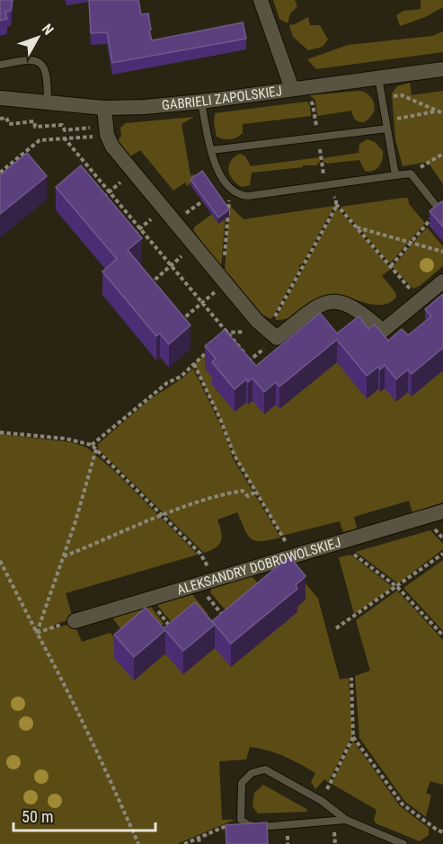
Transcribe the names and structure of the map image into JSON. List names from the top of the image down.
{
  "streets": {
    "street": ["GABRIELI ZAPOLSKIEJ", "ALEKSANDRY DOBROWOLSKIEJ"]
  },
  "scale_bar": "50 m",
  "north": "top right"
}
